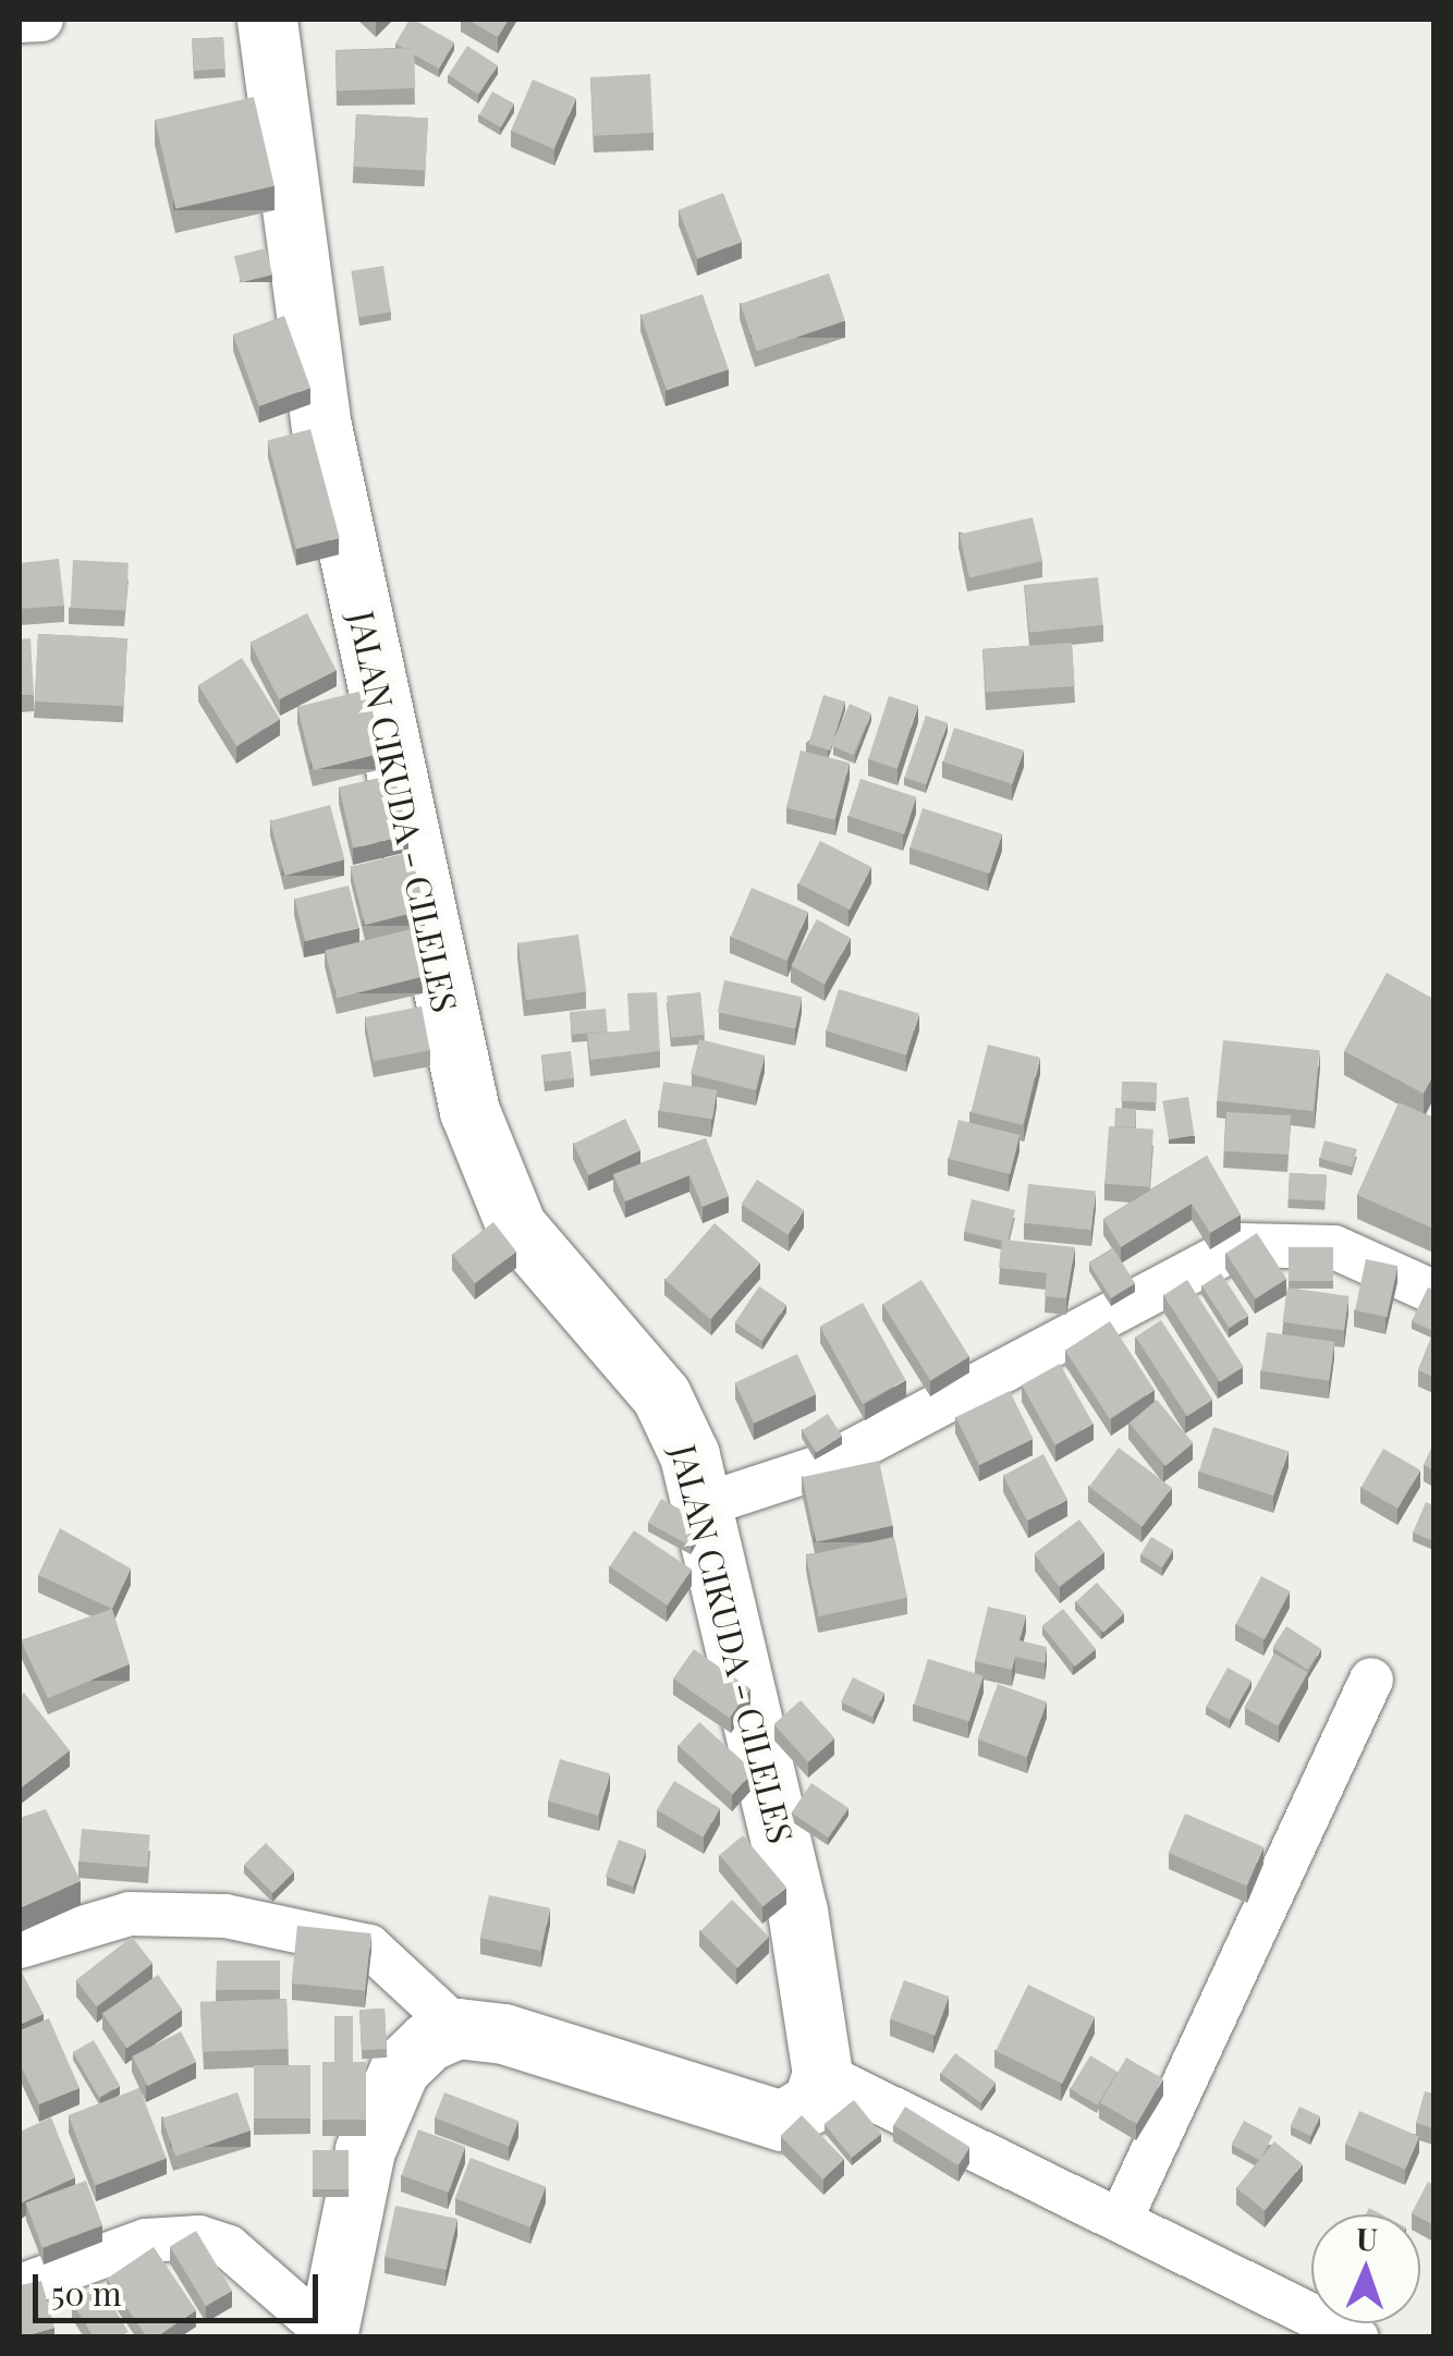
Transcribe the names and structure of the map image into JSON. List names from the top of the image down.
{
  "streets": {
    "street": ["JALAN CIKUDA - CILELES"]
  },
  "scale_bar": "50 m",
  "north": "top"
}
